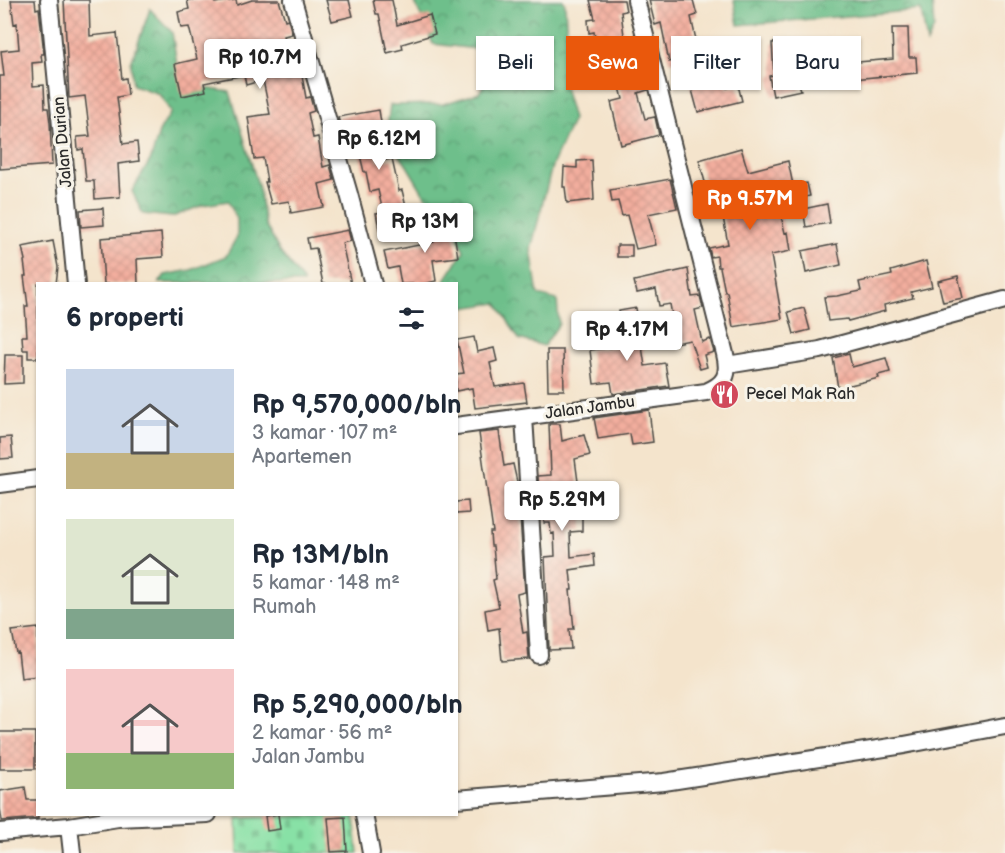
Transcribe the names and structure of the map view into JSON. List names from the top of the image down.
{
  "streets": {
    "street": ["Jalan Durian", "Jalan Jambu"]
  },
  "places": {
    "restaurant": ["Pecel Mak Rah"]
  },
  "page": {
    "chip": [
      "Beli",
      "Sewa",
      "Filter",
      "Baru"
    ],
    "price": [
      "Rp 10.7M",
      "Rp 6.12M",
      "Rp 9.57M",
      "Rp 13M",
      "Rp 4.17M",
      "Rp 5.29M"
    ],
    "heading": "6 properti",
    "list": [
      {
        "name": "Rp 9,570,000/bln",
        "note": "3 kamar · 107 m² · Apartemen"
      },
      {
        "name": "Rp 13M/bln",
        "note": "5 kamar · 148 m² · Rumah"
      },
      {
        "name": "Rp 5,290,000/bln",
        "note": "2 kamar · 56 m² · Jalan Jambu"
      }
    ]
  }
}
